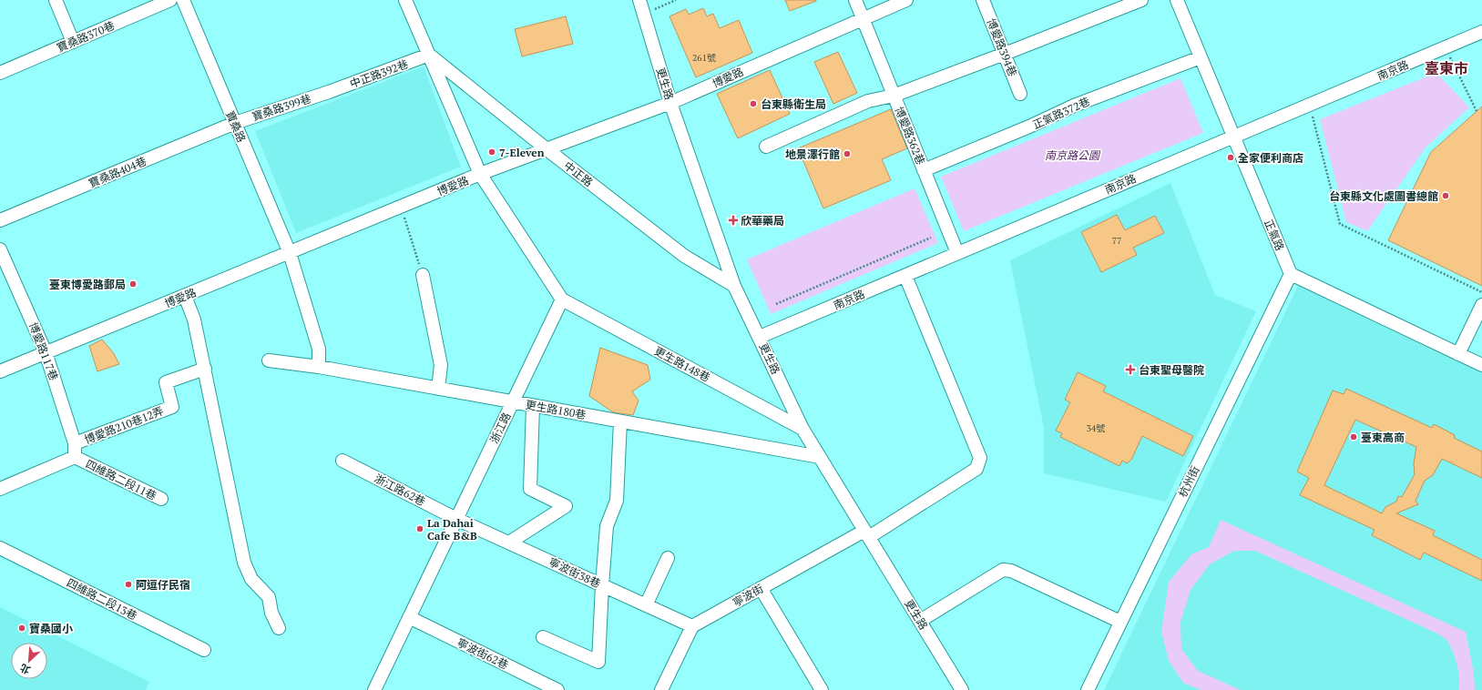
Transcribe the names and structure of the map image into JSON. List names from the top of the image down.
{
  "streets": {
    "street": [
      "寶桑路370巷",
      "博愛路394巷",
      "南京路",
      "中正路392巷",
      "博愛路",
      "更生路",
      "寶桑路399巷",
      "正氣路372巷",
      "寶桑路",
      "博愛路362巷",
      "寶桑路404巷",
      "中正路",
      "正氣路",
      "博愛路117巷",
      "更生路148巷",
      "更生路180巷",
      "博愛路210巷12弄",
      "浙江路",
      "四維路二段11巷",
      "杭州街",
      "浙江路62巷",
      "寧波街38巷",
      "寧波街",
      "四維路二段13巷",
      "寧波街62巷"
    ]
  },
  "crossings": [
    ["南京路", "更生路"],
    ["南京路", "博愛路362巷"],
    ["南京路", "正氣路"],
    ["南京路", "寧波街"],
    ["中正路392巷", "寶桑路399巷"],
    ["中正路392巷", "中正路"],
    ["博愛路", "更生路"],
    ["博愛路", "寶桑路"],
    ["博愛路", "博愛路362巷"],
    ["博愛路", "中正路"],
    ["博愛路", "博愛路117巷"],
    ["更生路", "中正路"],
    ["更生路", "更生路148巷"],
    ["更生路", "更生路180巷"],
    ["更生路", "寧波街"],
    ["寶桑路399巷", "寶桑路"],
    ["寶桑路399巷", "寶桑路404巷"],
    ["正氣路372巷", "博愛路362巷"],
    ["正氣路372巷", "正氣路"],
    ["寶桑路", "寶桑路404巷"],
    ["寶桑路", "更生路180巷"],
    ["正氣路", "杭州街"],
    ["博愛路117巷", "博愛路210巷12弄"],
    ["博愛路117巷", "四維路二段11巷"],
    ["更生路148巷", "浙江路"],
    ["更生路180巷", "浙江路"],
    ["浙江路", "浙江路62巷"],
    ["浙江路", "寧波街38巷"],
    ["浙江路", "寧波街62巷"],
    ["浙江路62巷", "寧波街38巷"],
    ["寧波街38巷", "寧波街"]
  ],
  "districts": ["臺東市"],
  "parks": ["南京路公園"],
  "places": {
    "other": [
      "台東縣衛生局",
      "7-Eleven",
      "地景澤行館",
      "全家便利商店",
      "台東縣文化處圖書總館",
      "臺東博愛路郵局",
      "臺東高商",
      "La Dahai Cafe B&B",
      "阿逗仔民宿",
      "寶桑國小"
    ],
    "health": ["欣華藥局", "台東聖母醫院"]
  },
  "house_numbers": ["261號", "77", "34號"],
  "north": "bottom left"
}
